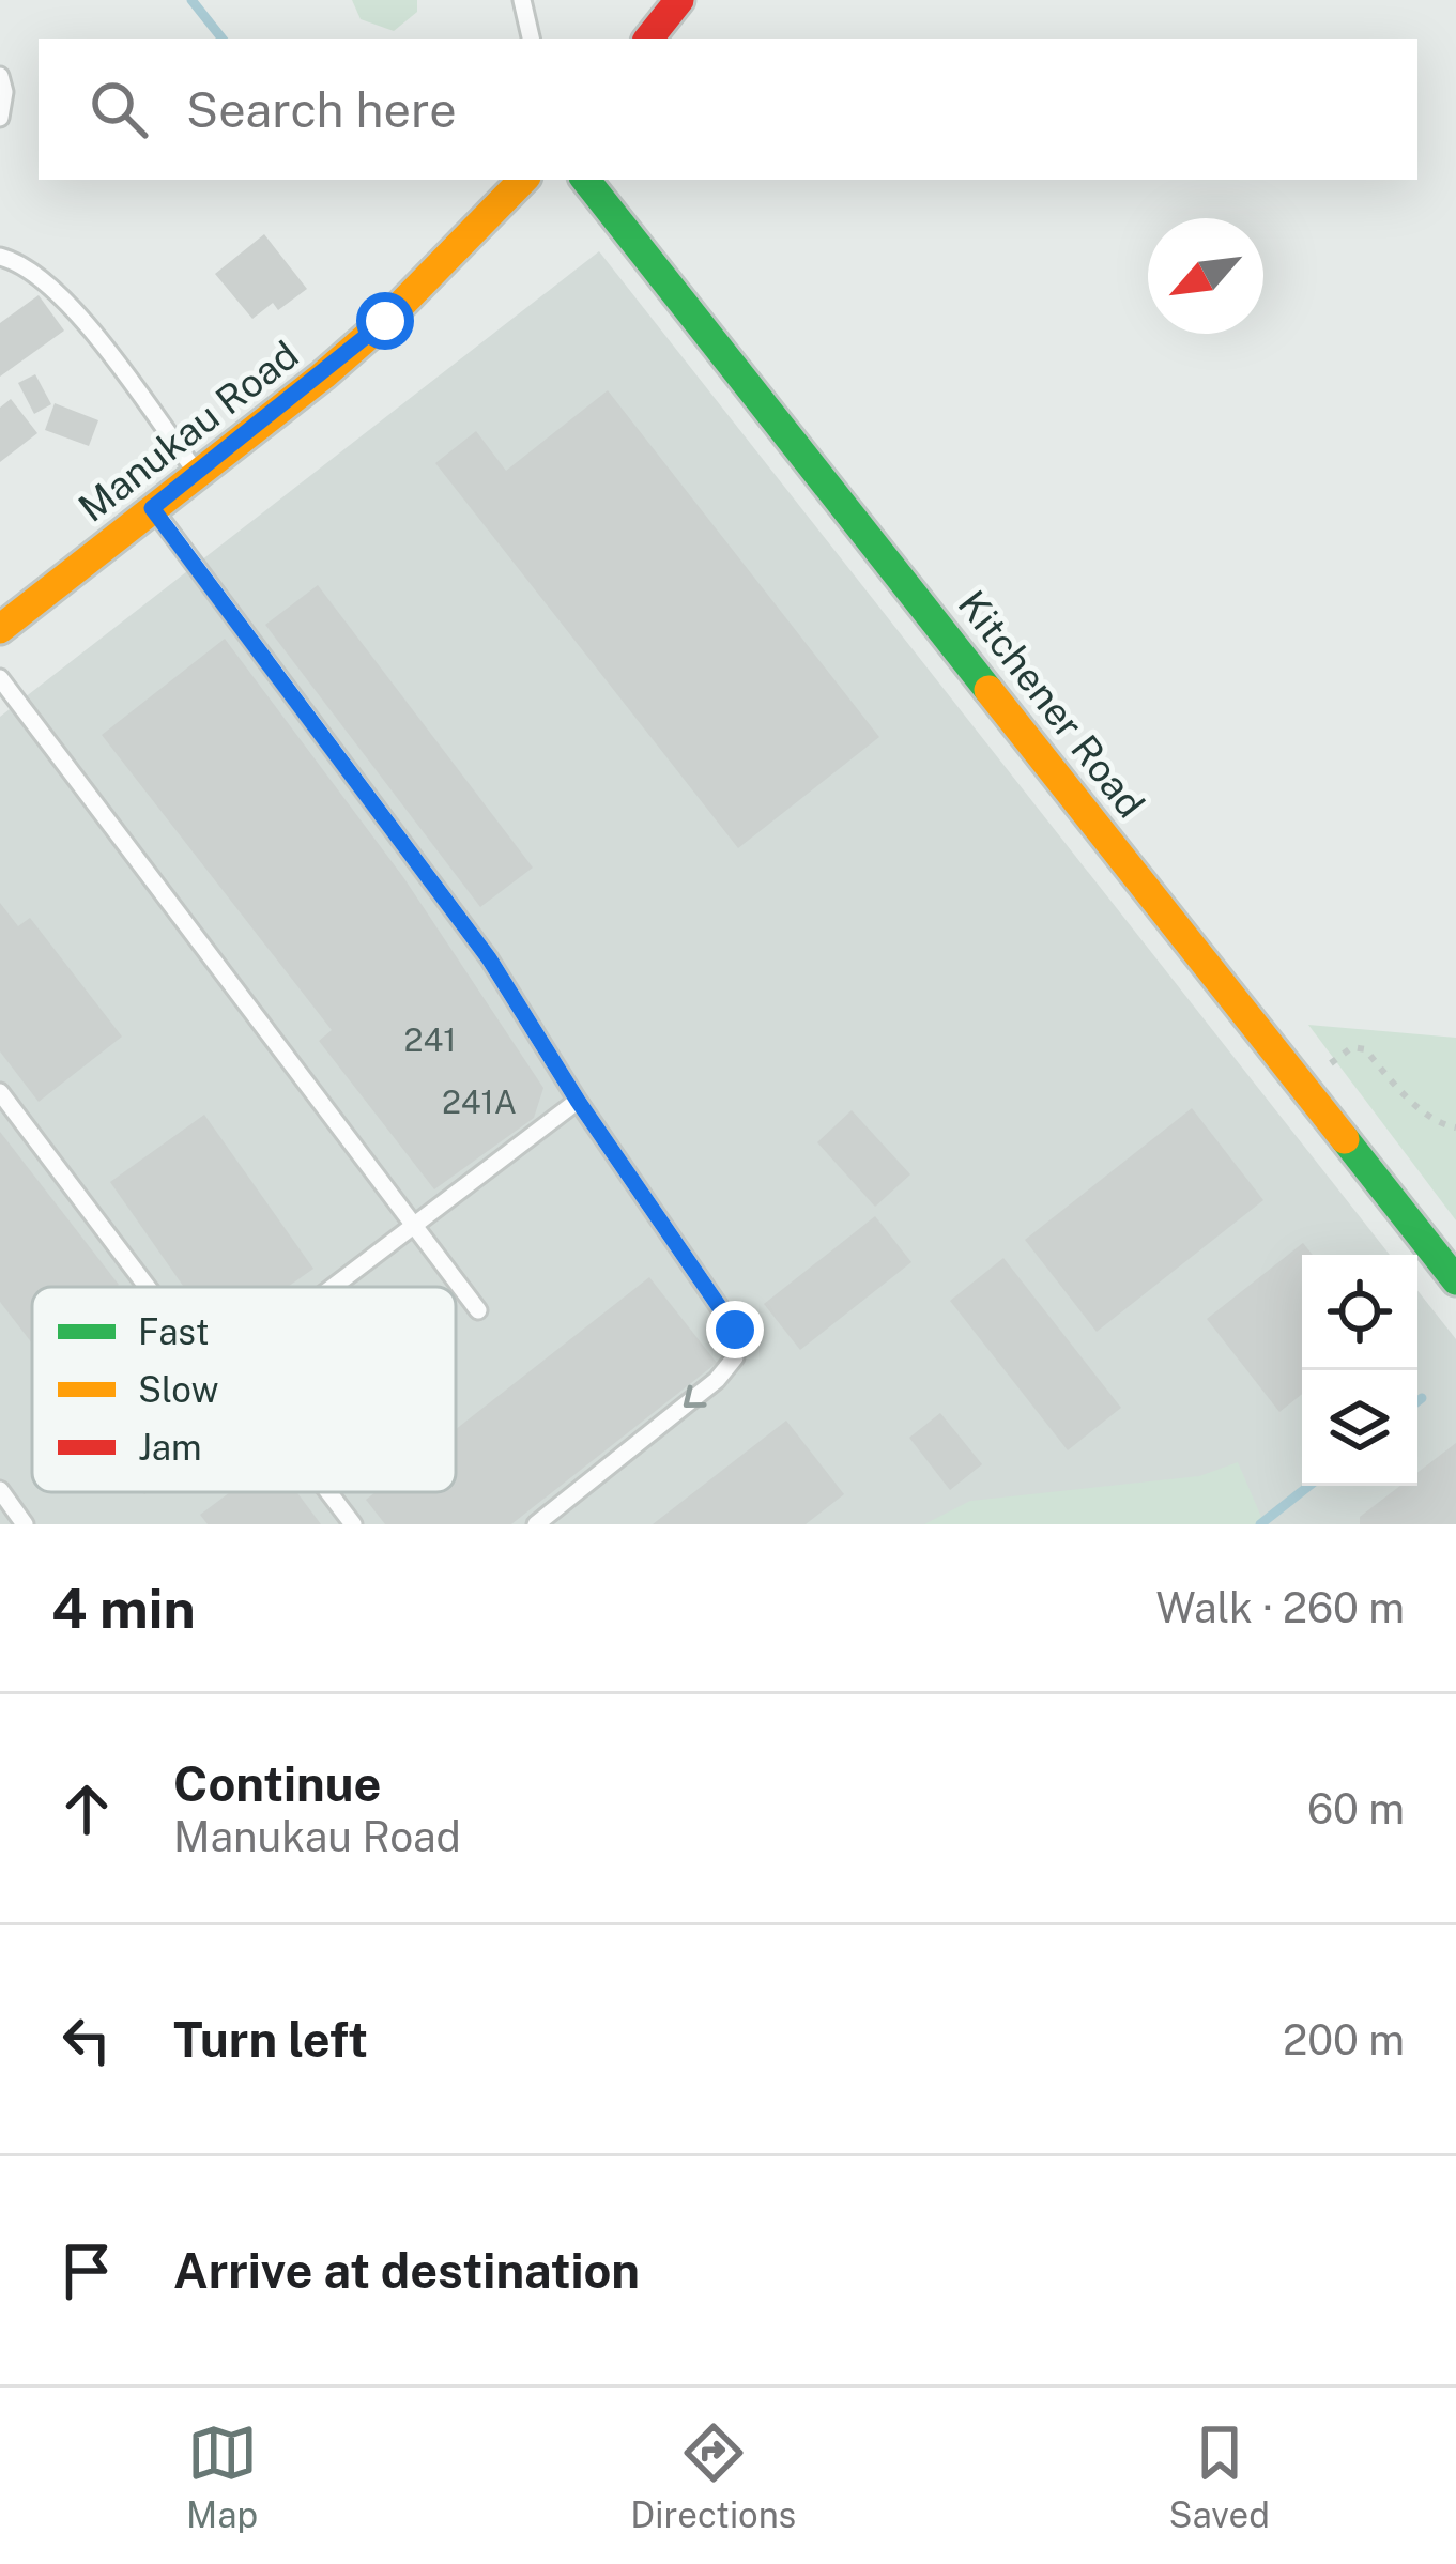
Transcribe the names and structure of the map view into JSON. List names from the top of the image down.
{
  "streets": {
    "street": ["Manukau Road", "Kitchener Road"]
  },
  "house_numbers": ["241", "241A"],
  "legend": ["Fast", "Slow", "Jam"],
  "north": "bottom left",
  "page": {
    "search": "Search here",
    "heading": ["4 min", "Walk · 260 m"],
    "list": [
      ["Continue", "Manukau Road", "60 m"],
      ["Turn left", "200 m"],
      "Arrive at destination"
    ],
    "nav": ["Map", "Directions", "Saved"]
  }
}
